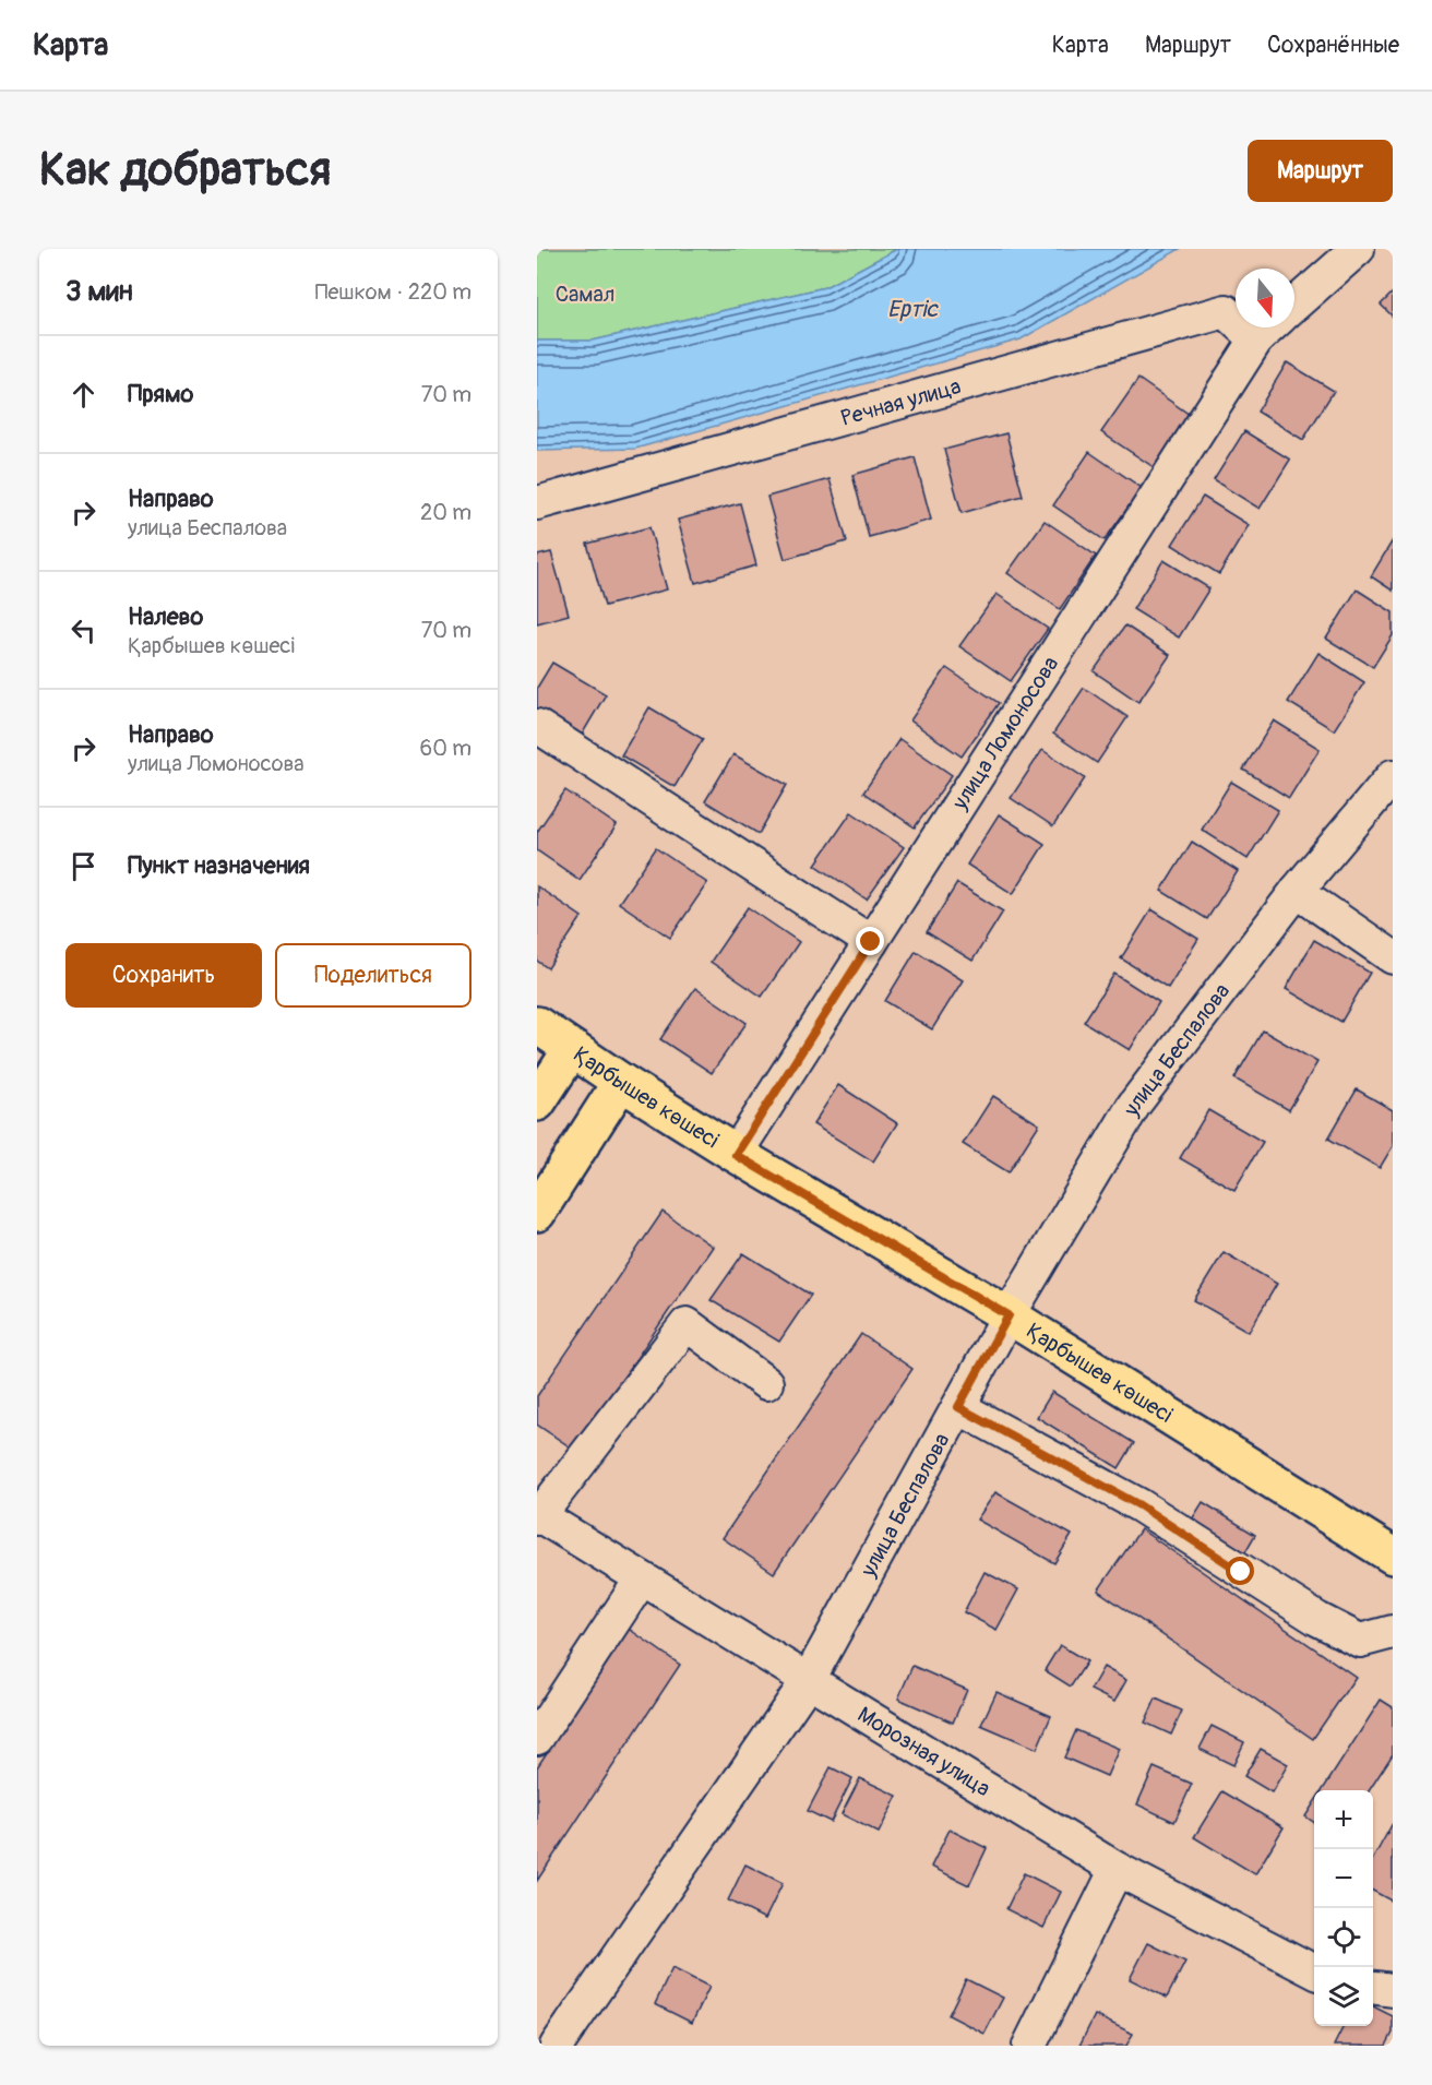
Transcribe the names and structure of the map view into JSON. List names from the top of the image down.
{
  "streets": {
    "main road": ["Қарбышев көшесі"],
    "street": [
      "Речная улица",
      "улица Ломоносова",
      "улица Беспалова",
      "Морозная улица"
    ]
  },
  "crossings": [
    ["Речная улица", "улица Ломоносова"],
    ["улица Ломоносова", "Қарбышев көшесі"],
    ["улица Беспалова", "Қарбышев көшесі"],
    ["улица Беспалова", "Морозная улица"]
  ],
  "water": ["Ертіс"],
  "parks": ["Самал"],
  "north": "bottom",
  "page": {
    "header": "Карта",
    "nav": ["Карта", "Маршрут", "Сохранённые"],
    "buttons": [
      "Маршрут",
      ["Сохранить", "Поделиться"]
    ],
    "title": "Как добраться",
    "heading": ["3 мин", "Пешком · 220 m"],
    "list": [
      ["Прямо", "70 m"],
      ["Направо", "улица Беспалова", "20 m"],
      ["Налево", "Қарбышев көшесі", "70 m"],
      ["Направо", "улица Ломоносова", "60 m"],
      "Пункт назначения"
    ],
    "map_buttons": ["+", "−"]
  }
}
